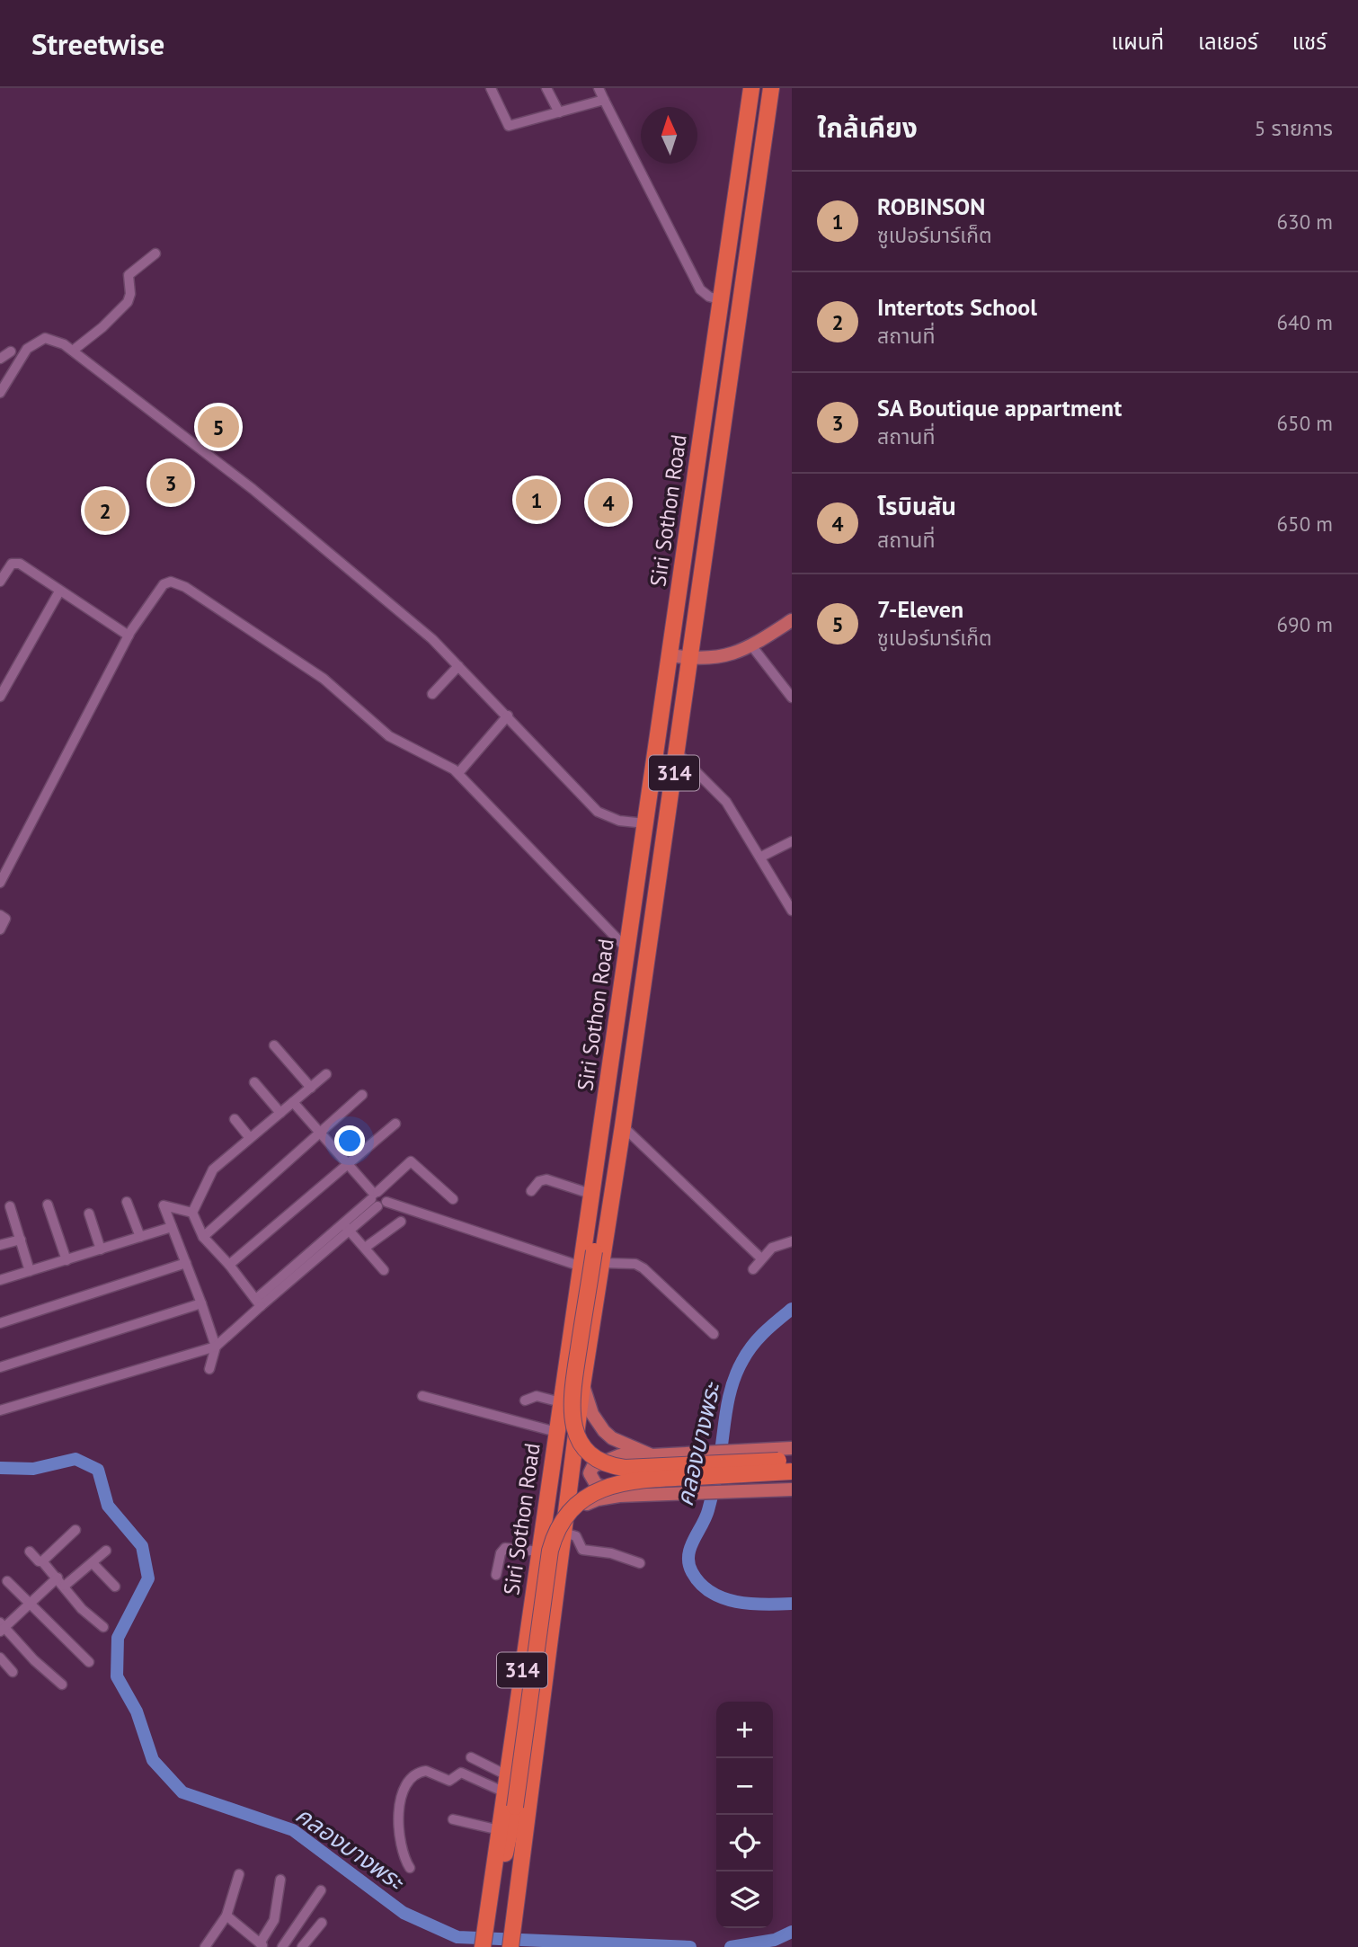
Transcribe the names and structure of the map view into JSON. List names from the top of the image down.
{
  "streets": {
    "highway": ["Siri Sothon Road", "314"]
  },
  "water": ["คลองบางพระ"],
  "north": "top",
  "page": {
    "header": "Streetwise",
    "nav": ["แผนที่", "เลเยอร์", "แชร์"],
    "heading": ["ใกล้เคียง", "5 รายการ"],
    "list": [
      {
        "mark": "1",
        "name": "ROBINSON",
        "note": "ซูเปอร์มาร์เก็ต",
        "value": "630 m"
      },
      {
        "mark": "2",
        "name": "Intertots School",
        "note": "สถานที่",
        "value": "640 m"
      },
      {
        "mark": "3",
        "name": "SA Boutique appartment",
        "note": "สถานที่",
        "value": "650 m"
      },
      {
        "mark": "4",
        "name": "โรบินสัน",
        "note": "สถานที่",
        "value": "650 m"
      },
      {
        "mark": "5",
        "name": "7-Eleven",
        "note": "ซูเปอร์มาร์เก็ต",
        "value": "690 m"
      }
    ],
    "pins": [
      "5",
      "3",
      "1",
      "4",
      "2"
    ],
    "map_buttons": ["+", "−"]
  }
}
